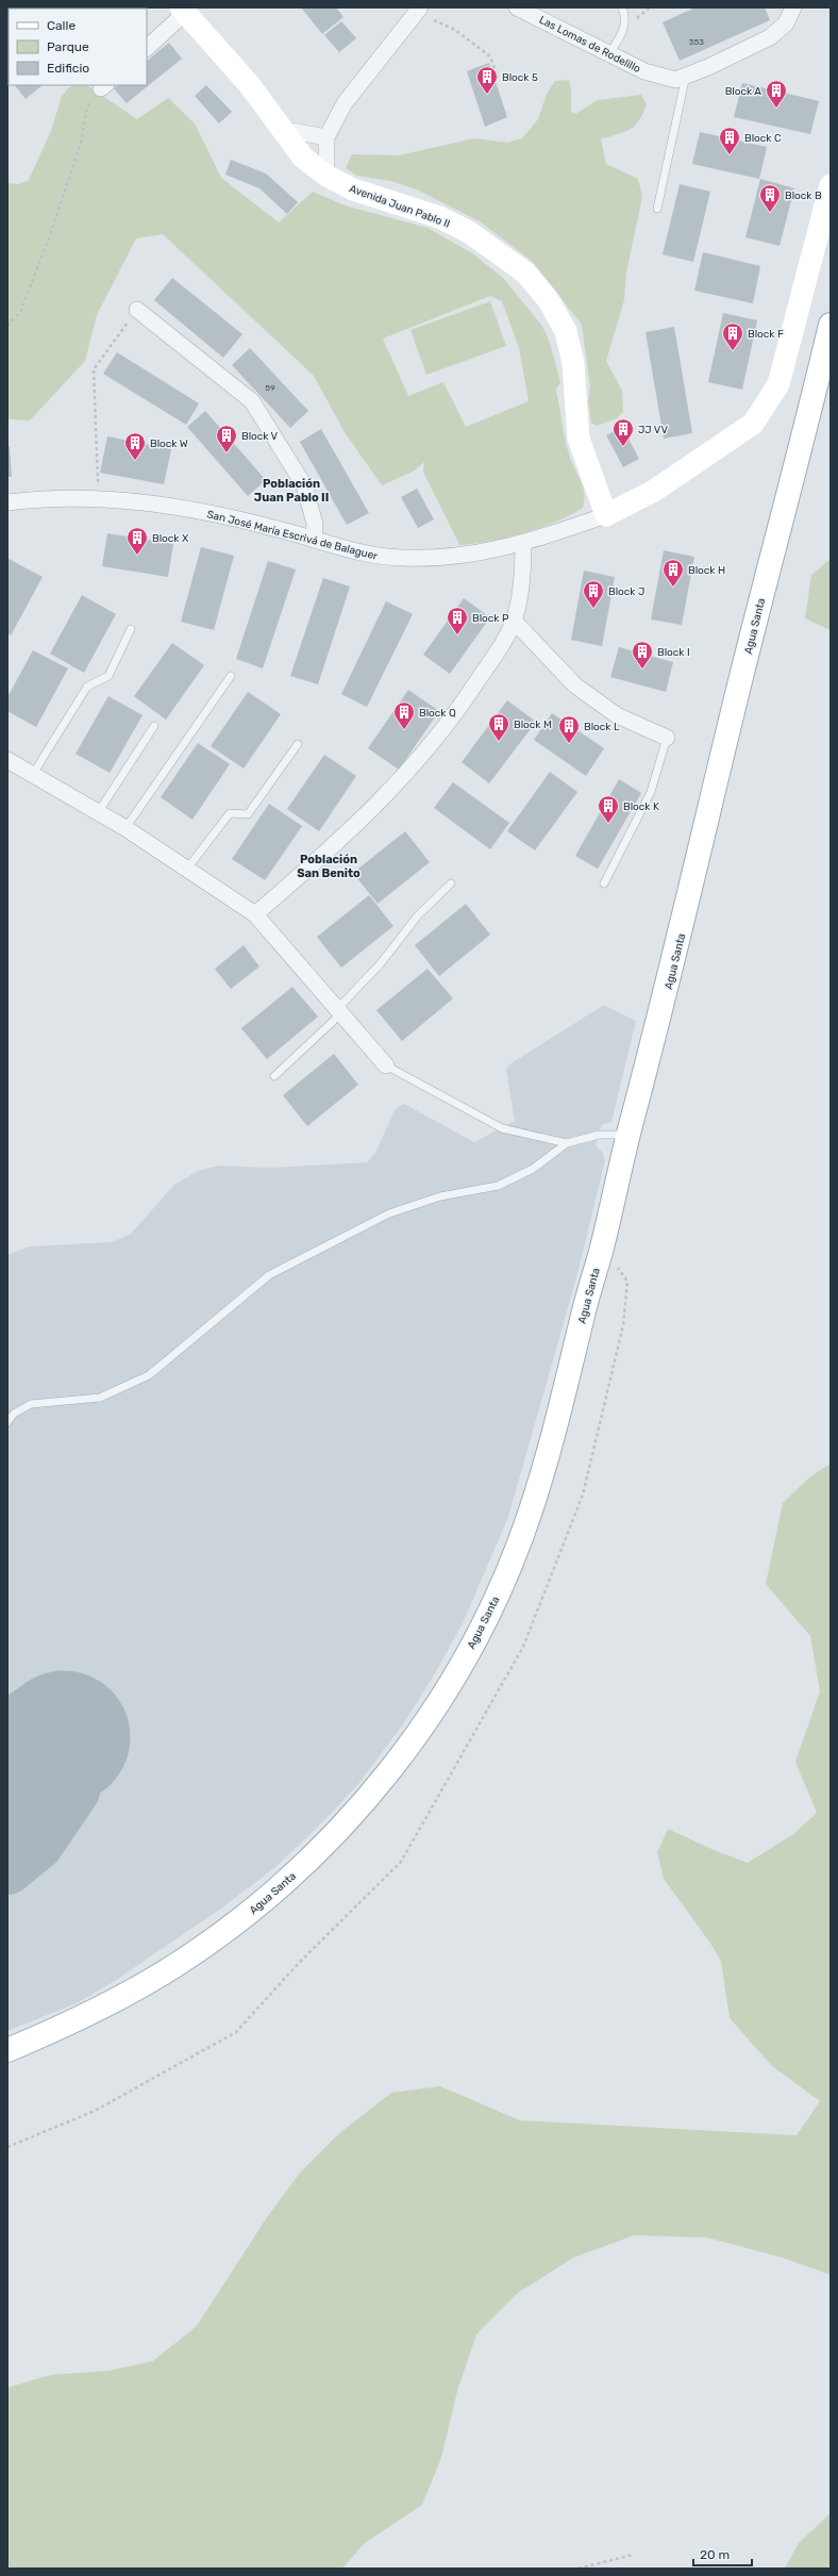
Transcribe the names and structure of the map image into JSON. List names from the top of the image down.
{
  "streets": {
    "main road": ["Agua Santa"],
    "street": ["Las Lomas de Rodelillo", "Avenida Juan Pablo II", "San José María Escrivá de Balaguer"]
  },
  "crossings": [
    ["Avenida Juan Pablo II", "San José María Escrivá de Balaguer"]
  ],
  "districts": ["Población Juan Pablo II", "Población San Benito"],
  "places": {
    "building": [
      "Block 5",
      "Block A",
      "Block C",
      "Block B",
      "Block F",
      "JJ VV",
      "Block V",
      "Block W",
      "Block X",
      "Block H",
      "Block J",
      "Block P",
      "Block I",
      "Block Q",
      "Block M",
      "Block L",
      "Block K"
    ]
  },
  "house_numbers": ["353", "59"],
  "legend": ["Calle", "Parque", "Edificio"],
  "scale_bar": "20 m"
}
